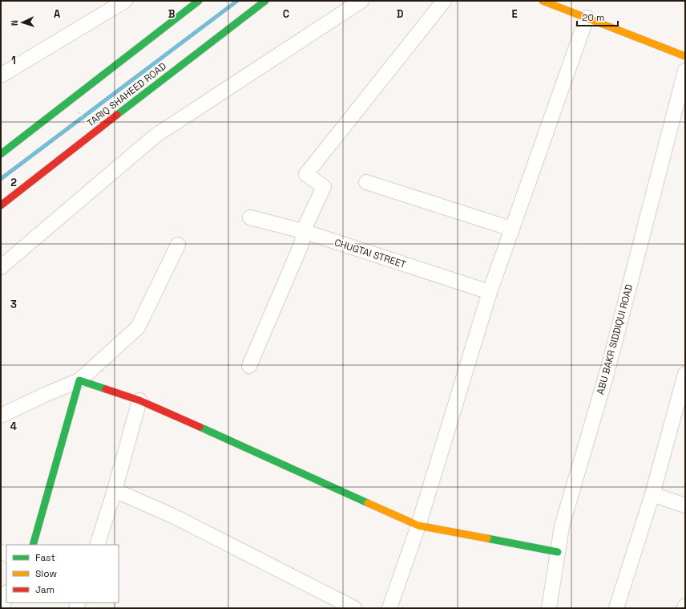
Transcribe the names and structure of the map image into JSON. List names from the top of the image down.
{
  "streets": {
    "street": ["TARIQ SHAHEED ROAD", "CHUGTAI STREET", "ABU BAKR SIDDIQUI ROAD"]
  },
  "legend": ["Fast", "Slow", "Jam"],
  "scale_bar": "20 m",
  "north": "left",
  "grid": {
    "columns": [
      "A",
      "B",
      "C",
      "D",
      "E"
    ],
    "rows": [
      "1",
      "2",
      "3",
      "4"
    ]
  }
}
